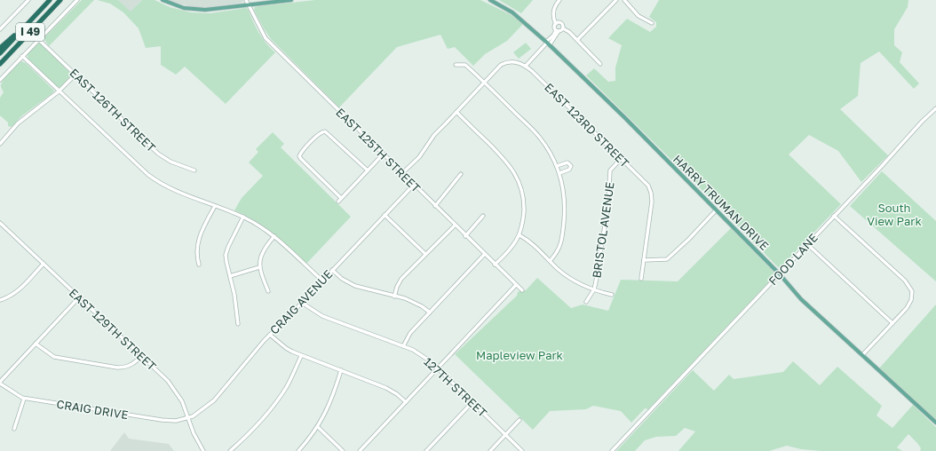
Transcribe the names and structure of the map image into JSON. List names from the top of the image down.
{
  "streets": {
    "highway": ["I 49"],
    "main road": ["HARRY TRUMAN DRIVE"],
    "street": [
      "EAST 126TH STREET",
      "EAST 123RD STREET",
      "EAST 125TH STREET",
      "BRISTOL AVENUE",
      "FOOD LANE",
      "CRAIG AVENUE",
      "EAST 129TH STREET",
      "127TH STREET",
      "CRAIG DRIVE"
    ]
  },
  "crossings": [
    ["EAST 123RD STREET", "BRISTOL AVENUE"],
    ["EAST 125TH STREET", "CRAIG AVENUE"],
    ["HARRY TRUMAN DRIVE", "FOOD LANE"],
    ["CRAIG AVENUE", "EAST 129TH STREET"],
    ["CRAIG AVENUE", "127TH STREET"],
    ["CRAIG AVENUE", "CRAIG DRIVE"],
    ["EAST 129TH STREET", "CRAIG DRIVE"]
  ],
  "parks": ["South View Park", "Mapleview Park"]
}
